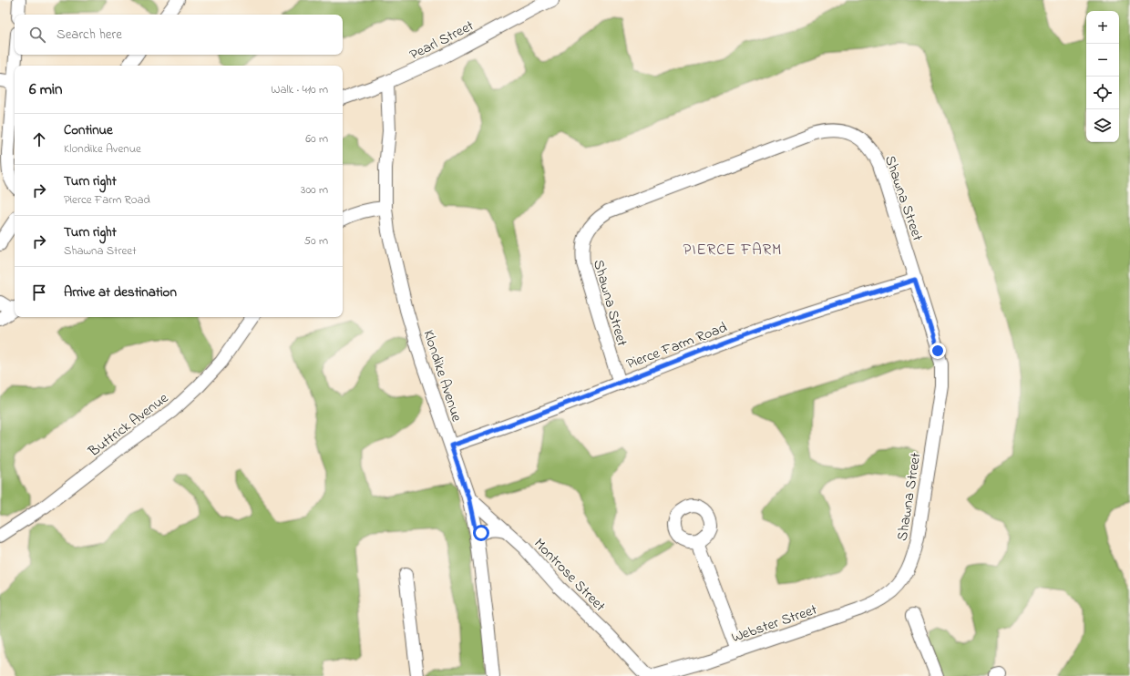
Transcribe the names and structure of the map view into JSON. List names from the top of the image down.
{
  "streets": {
    "street": [
      "Pearl Street",
      "Shawna Street",
      "Pierce Farm Road",
      "Klondike Avenue",
      "Buttrick Avenue",
      "Montrose Street",
      "Webster Street"
    ]
  },
  "crossings": [
    ["Pearl Street", "Klondike Avenue"],
    ["Shawna Street", "Pierce Farm Road"],
    ["Shawna Street", "Webster Street"],
    ["Pierce Farm Road", "Klondike Avenue"],
    ["Klondike Avenue", "Montrose Street"]
  ],
  "districts": ["PIERCE FARM"],
  "page": {
    "map_buttons": ["+", "−"],
    "search": "Search here",
    "heading": ["6 min", "Walk · 410 m"],
    "list": [
      ["Continue", "Klondike Avenue", "60 m"],
      ["Turn right", "Pierce Farm Road", "300 m"],
      ["Turn right", "Shawna Street", "50 m"],
      "Arrive at destination"
    ]
  }
}
